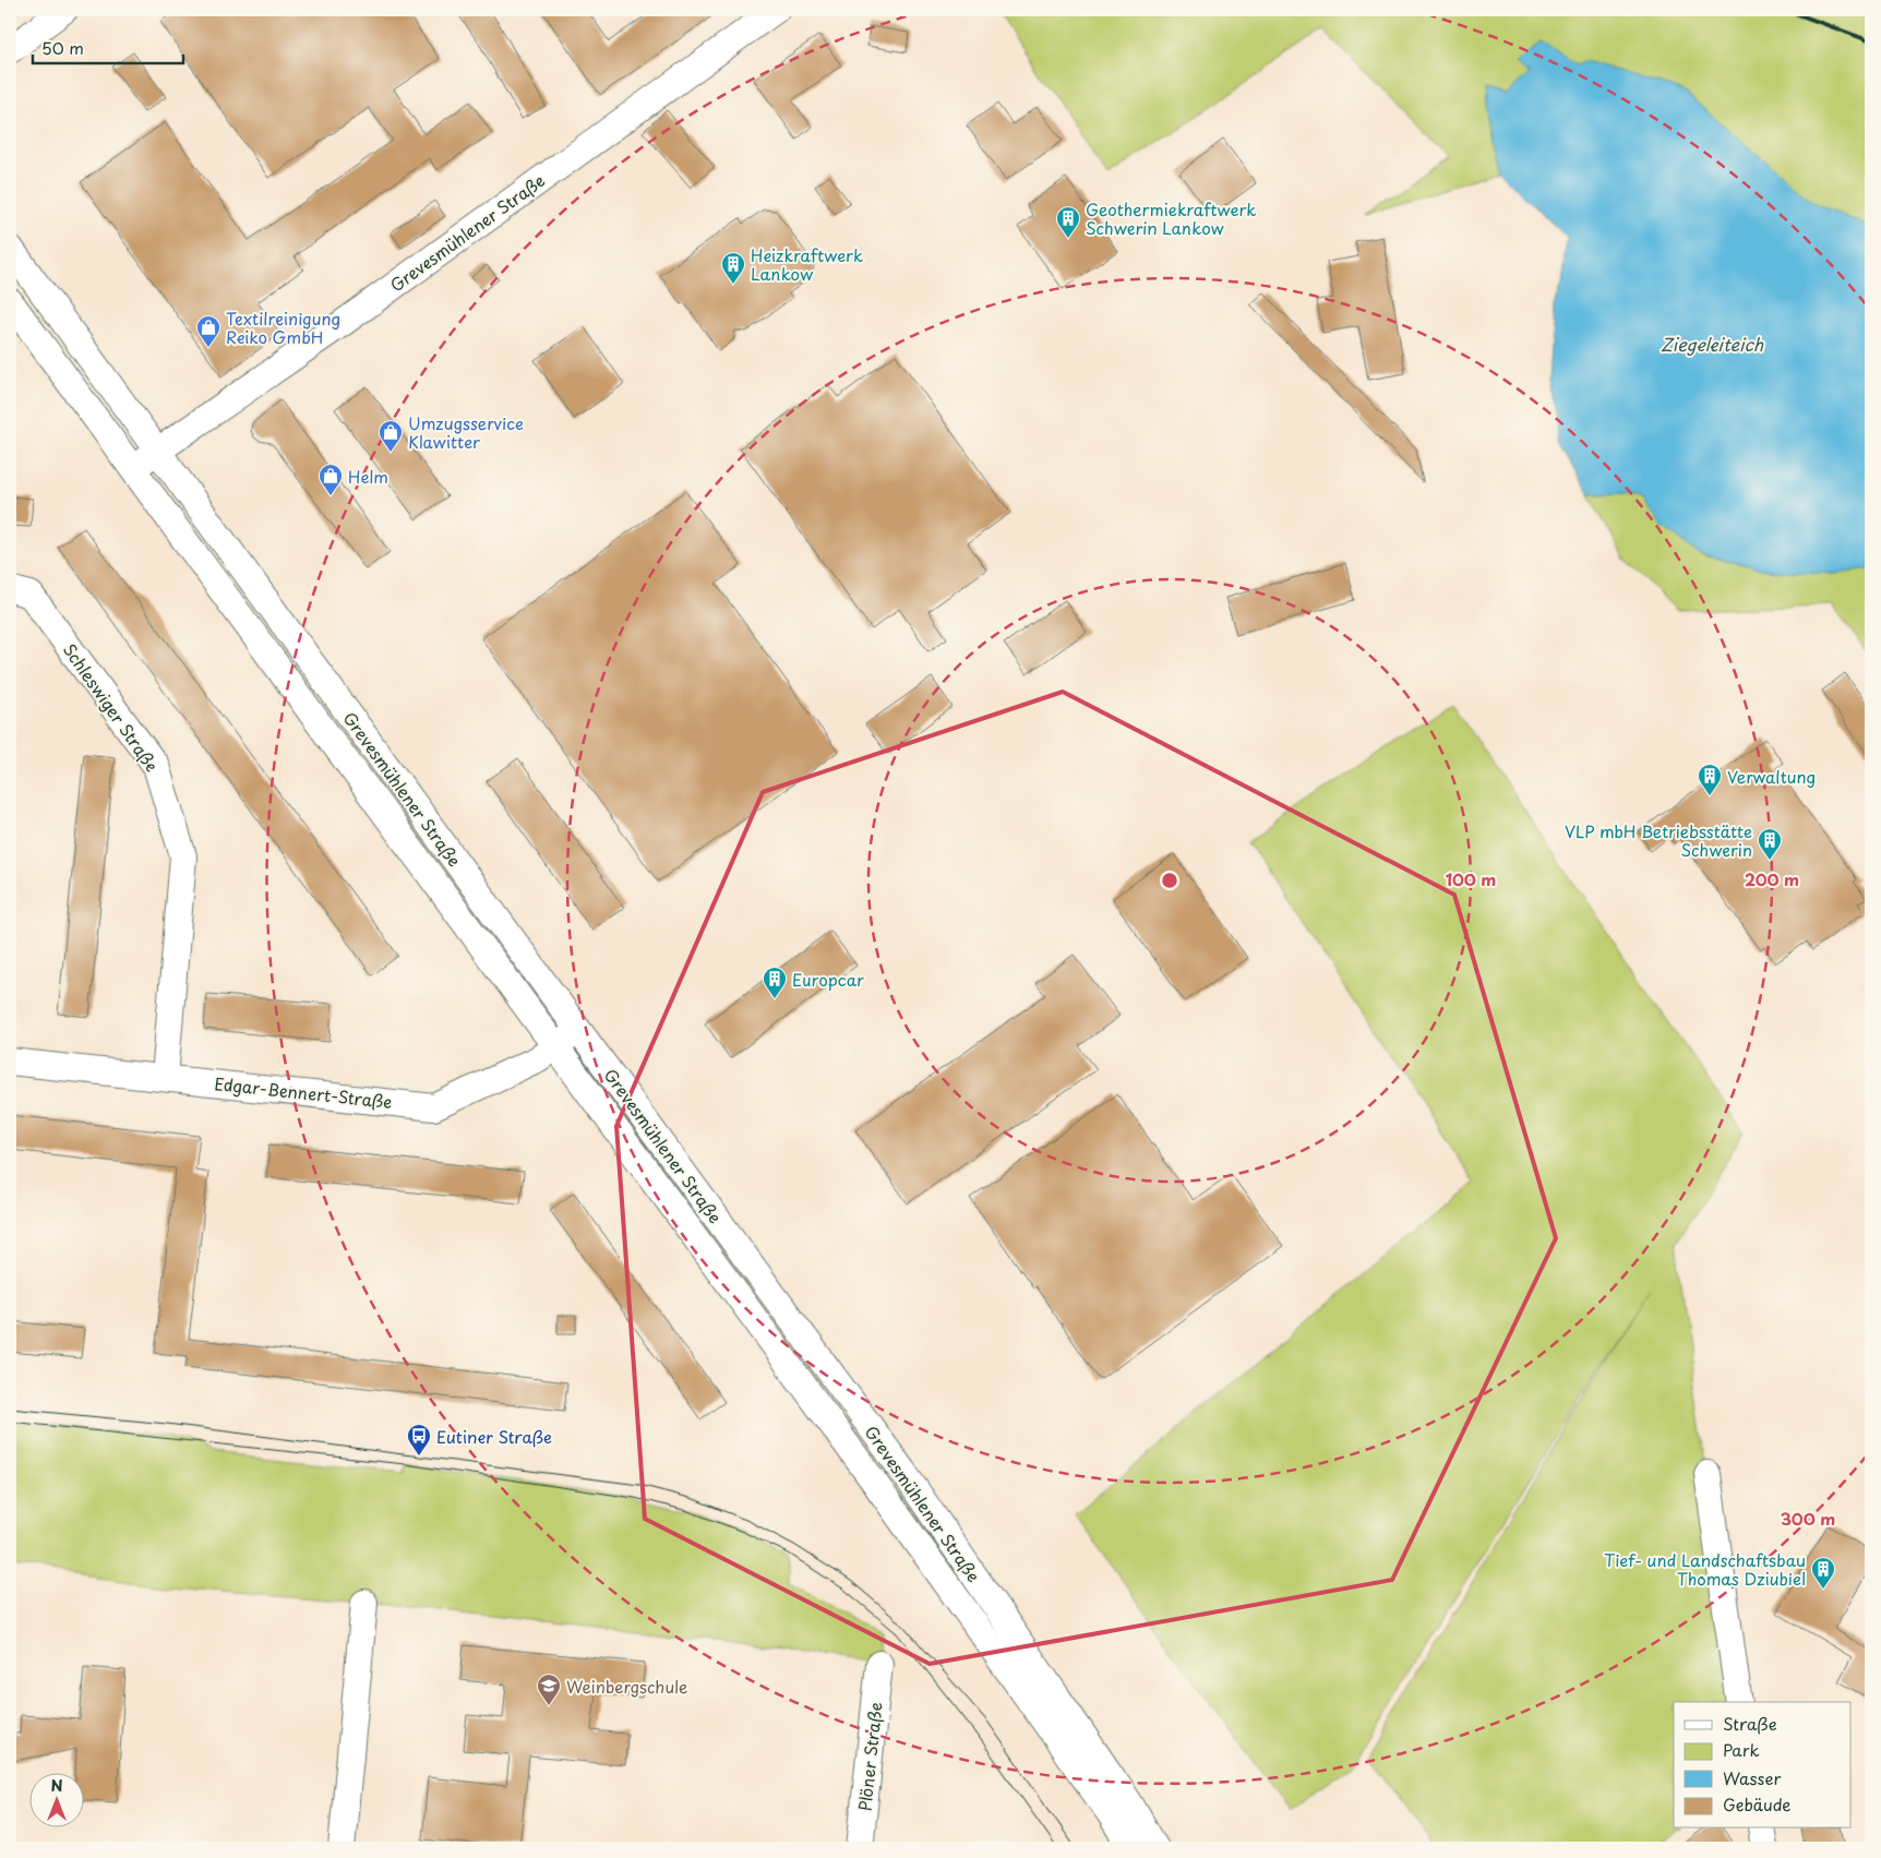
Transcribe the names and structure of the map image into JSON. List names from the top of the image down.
{
  "streets": {
    "street": [
      "Grevesmühlener Straße",
      "Schleswiger Straße",
      "Edgar-Bennert-Straße",
      "Plöner Straße"
    ]
  },
  "crossings": [
    ["Grevesmühlener Straße", "Edgar-Bennert-Straße"],
    ["Schleswiger Straße", "Edgar-Bennert-Straße"]
  ],
  "water": ["Ziegeleiteich"],
  "places": {
    "building": [
      "Geothermiekraftwerk Schwerin Lankow",
      "Heizkraftwerk Lankow",
      "Verwaltung",
      "VLP mbH Betriebsstätte Schwerin",
      "Europcar",
      "Tief- und Landschaftsbau Thomas Dziubiel"
    ],
    "shop": ["Textilreinigung Reiko GmbH", "Umzugsservice Klawitter", "Helm"],
    "bus stop": ["Eutiner Straße"],
    "school or university": ["Weinbergschule"]
  },
  "legend": [
    "Straße",
    "Park",
    "Wasser",
    "Gebäude"
  ],
  "scale_bar": "50 m",
  "north": "top",
  "rings": ["100 m", "200 m", "300 m"]
}
